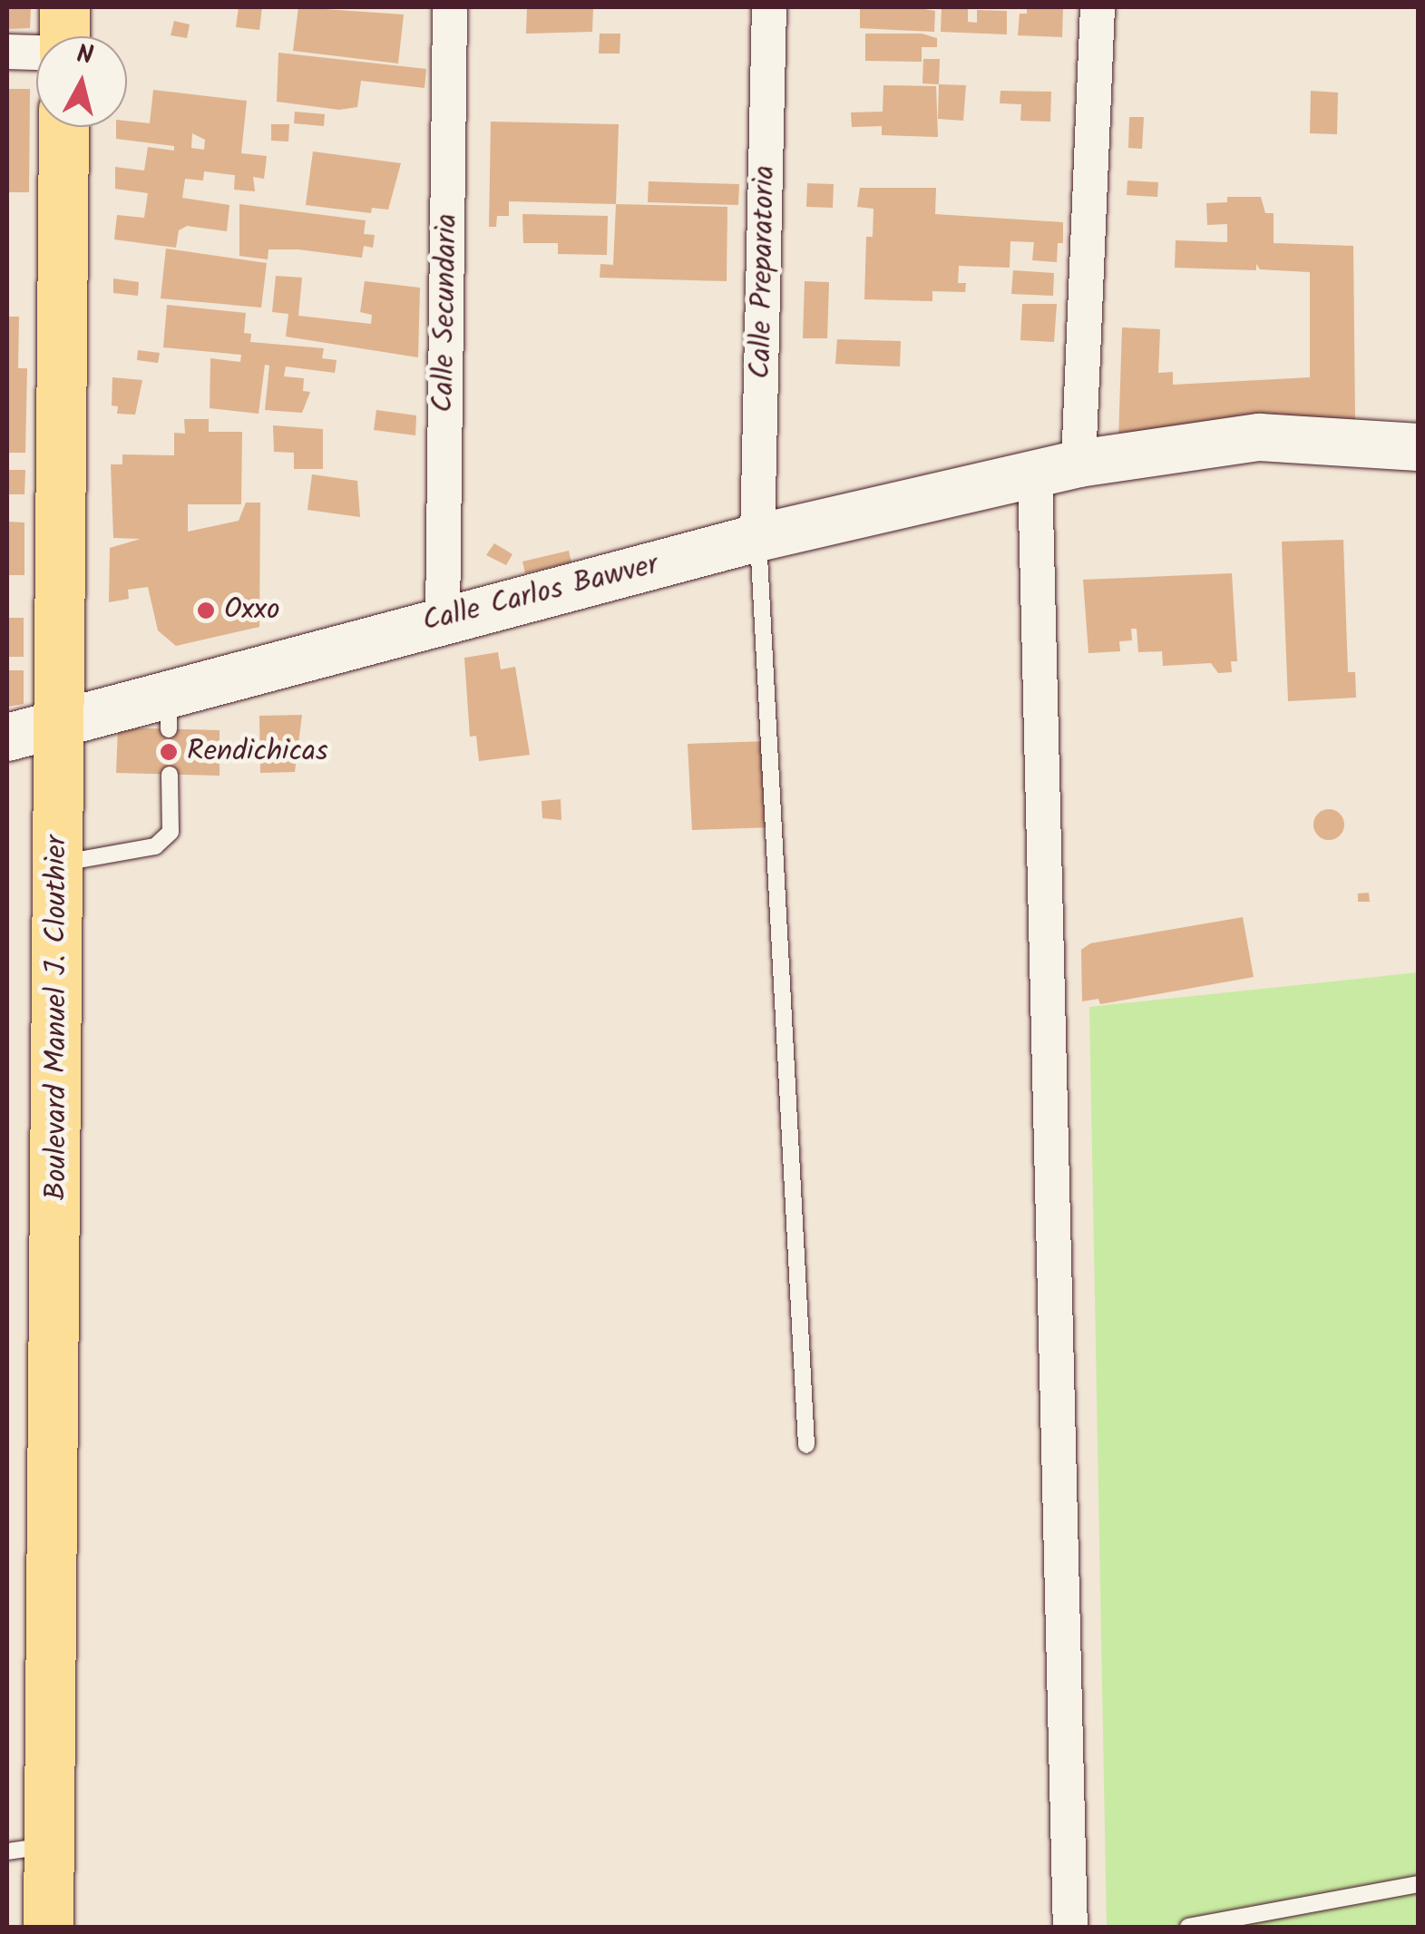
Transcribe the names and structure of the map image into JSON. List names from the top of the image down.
{
  "streets": {
    "main road": ["Boulevard Manuel J. Clouthier"],
    "street": ["Calle Preparatoria", "Calle Secundaria", "Calle Carlos Bawver"]
  },
  "crossings": [
    ["Calle Preparatoria", "Calle Carlos Bawver"],
    ["Calle Secundaria", "Calle Carlos Bawver"],
    ["Calle Carlos Bawver", "Boulevard Manuel J. Clouthier"]
  ],
  "places": ["Oxxo", "Rendichicas"],
  "north": "top"
}
